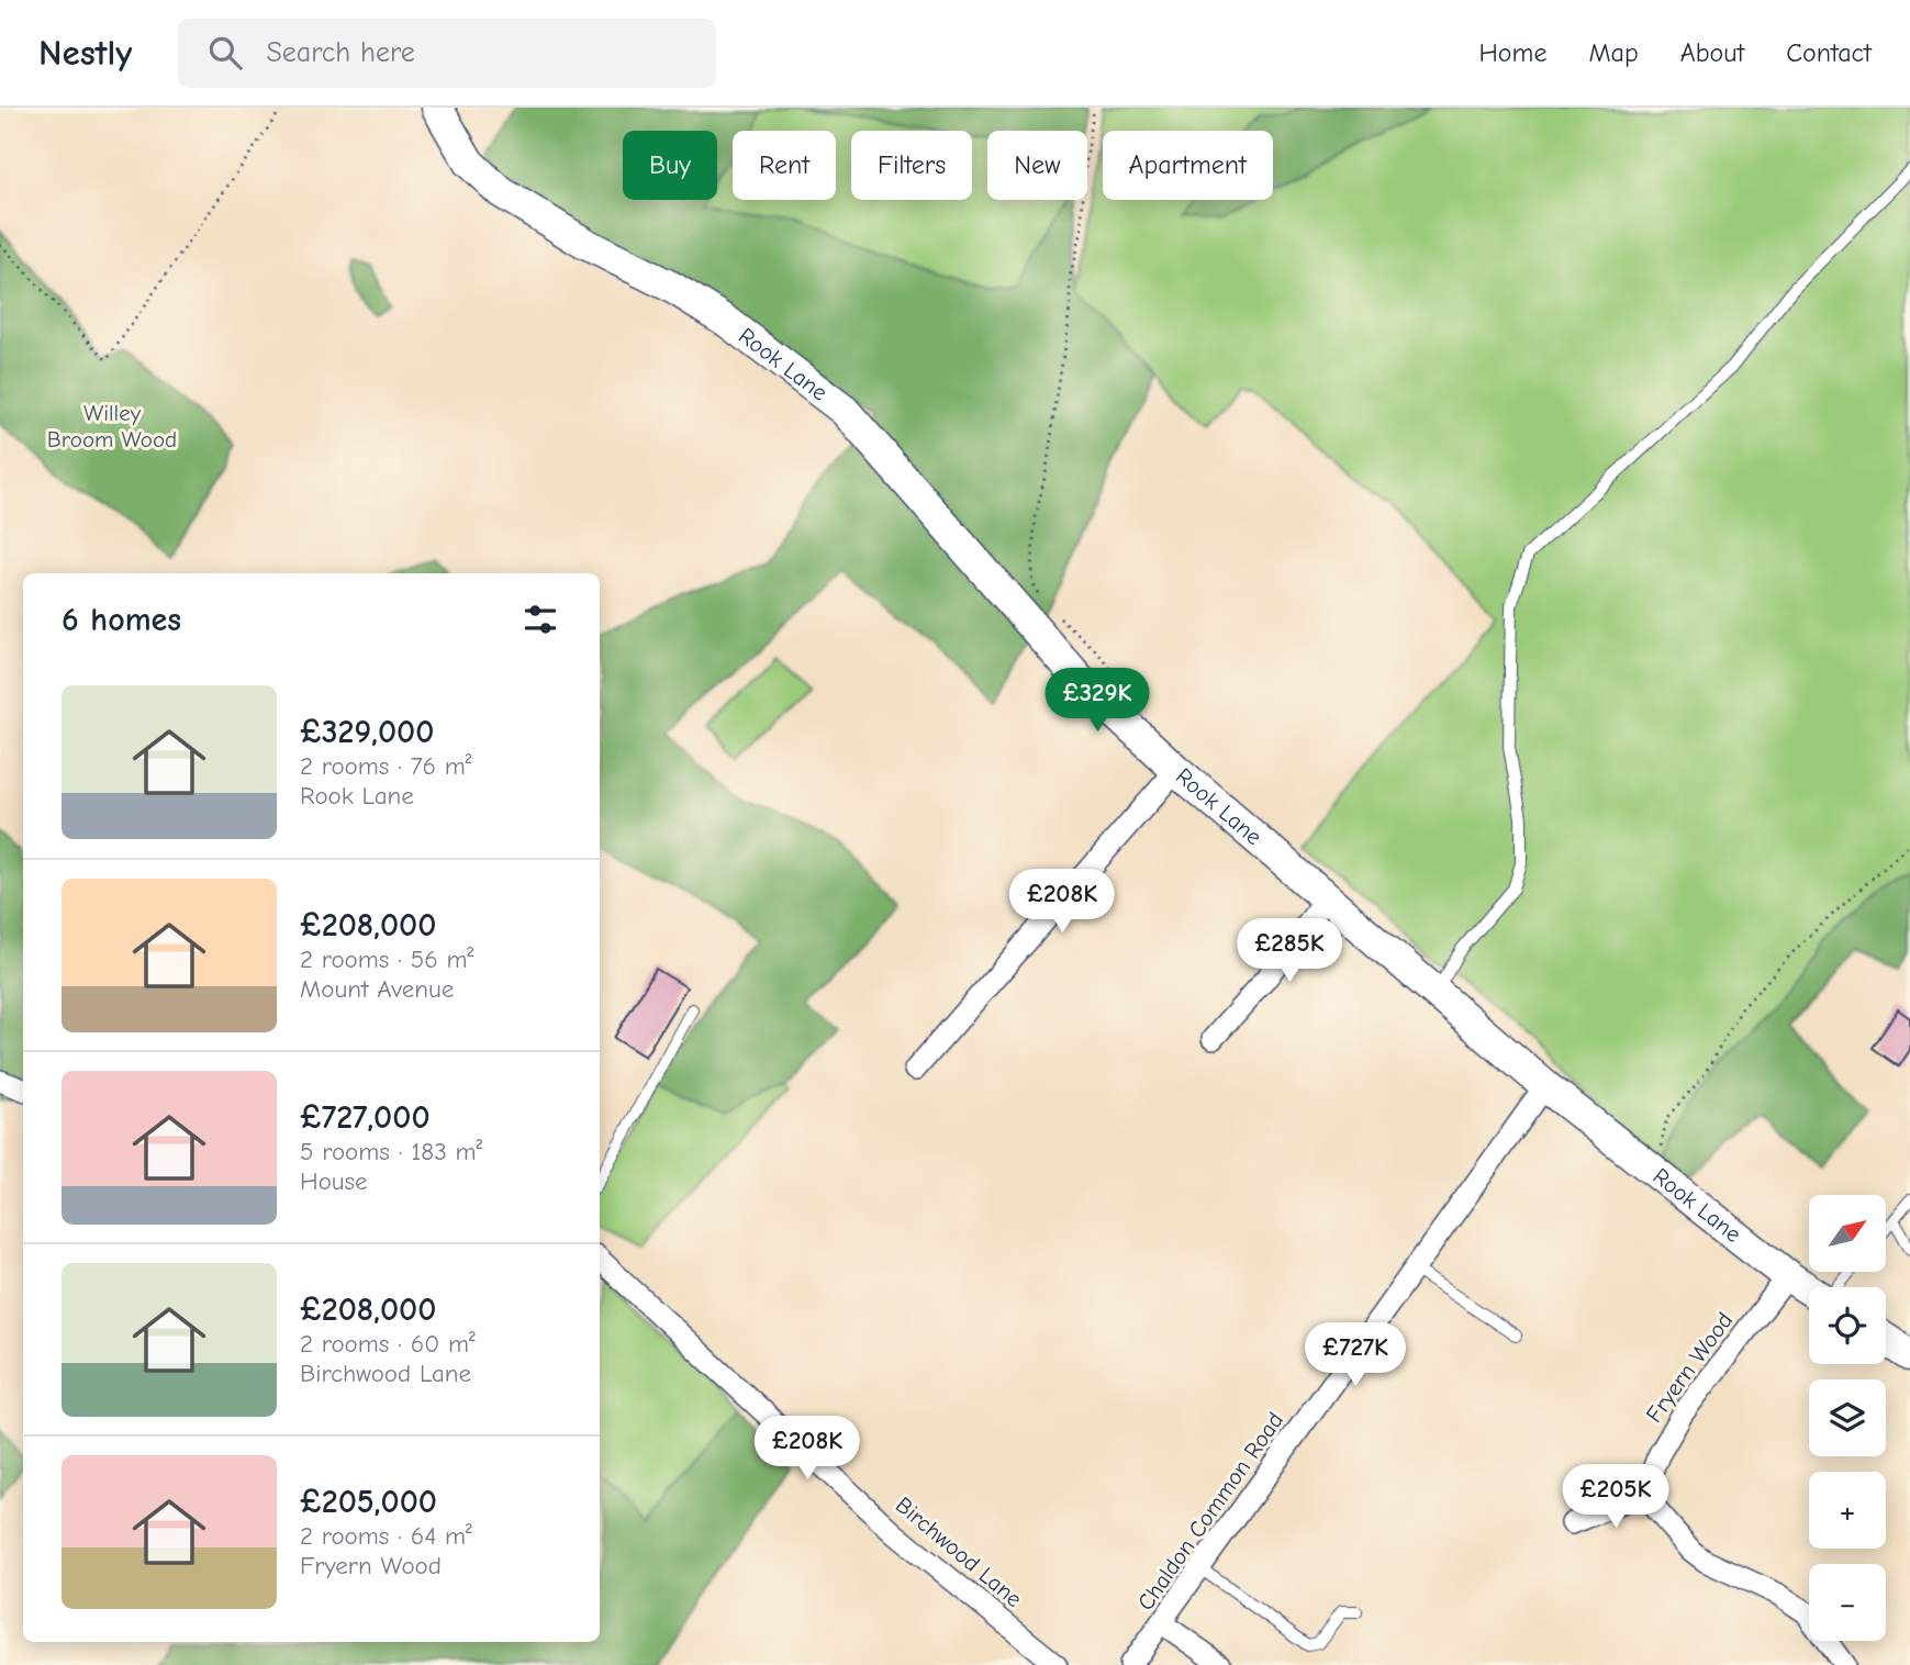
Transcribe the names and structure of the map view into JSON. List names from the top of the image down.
{
  "streets": {
    "main road": ["Rook Lane"],
    "street": ["Fryern Wood", "Chaldon Common Road", "Birchwood Lane"]
  },
  "crossings": [
    ["Rook Lane", "Fryern Wood"],
    ["Rook Lane", "Chaldon Common Road"]
  ],
  "parks": ["Willey Broom Wood"],
  "north": "top right",
  "page": {
    "header": "Nestly",
    "search": "Search here",
    "nav": [
      "Home",
      "Map",
      "About",
      "Contact"
    ],
    "chip": [
      "Buy",
      "Rent",
      "Filters",
      "New",
      "Apartment"
    ],
    "heading": "6 homes",
    "list": [
      {
        "name": "£329,000",
        "note": "2 rooms · 76 m² · Rook Lane"
      },
      {
        "name": "£208,000",
        "note": "2 rooms · 56 m² · Mount Avenue"
      },
      {
        "name": "£727,000",
        "note": "5 rooms · 183 m² · House"
      },
      {
        "name": "£208,000",
        "note": "2 rooms · 60 m² · Birchwood Lane"
      },
      {
        "name": "£205,000",
        "note": "2 rooms · 64 m² · Fryern Wood"
      }
    ],
    "price": [
      "£329K",
      "£208K",
      "£285K",
      "£727K",
      "£208K",
      "£205K"
    ],
    "map_buttons": ["+", "−"]
  }
}
